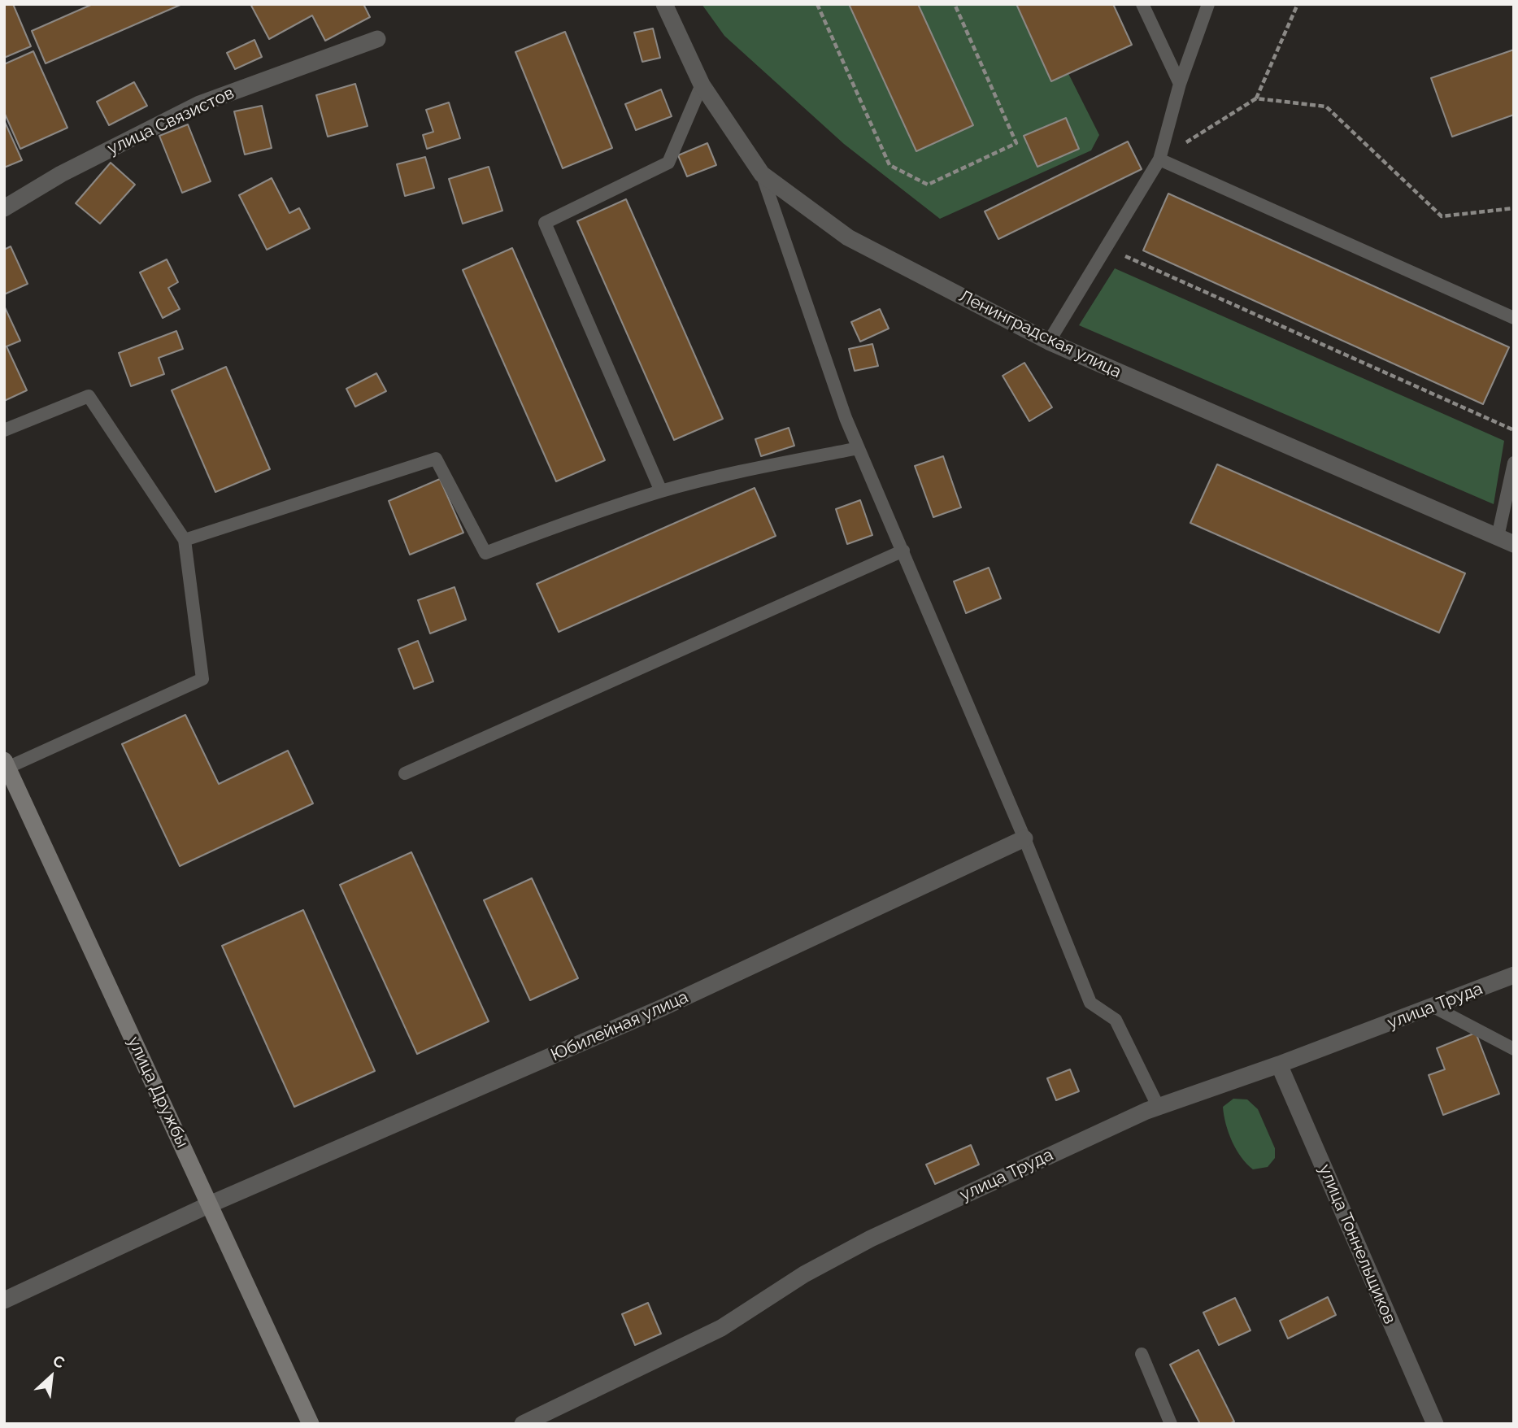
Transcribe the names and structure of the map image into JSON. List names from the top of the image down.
{
  "streets": {
    "street": [
      "улица Связистов",
      "Ленинградская улица",
      "улица Труда",
      "Юбилейная улица",
      "улица Дружбы",
      "улица Тоннельщиков"
    ]
  },
  "crossings": [
    ["улица Труда", "улица Тоннельщиков"],
    ["Юбилейная улица", "улица Дружбы"]
  ],
  "north": "top right"
}
